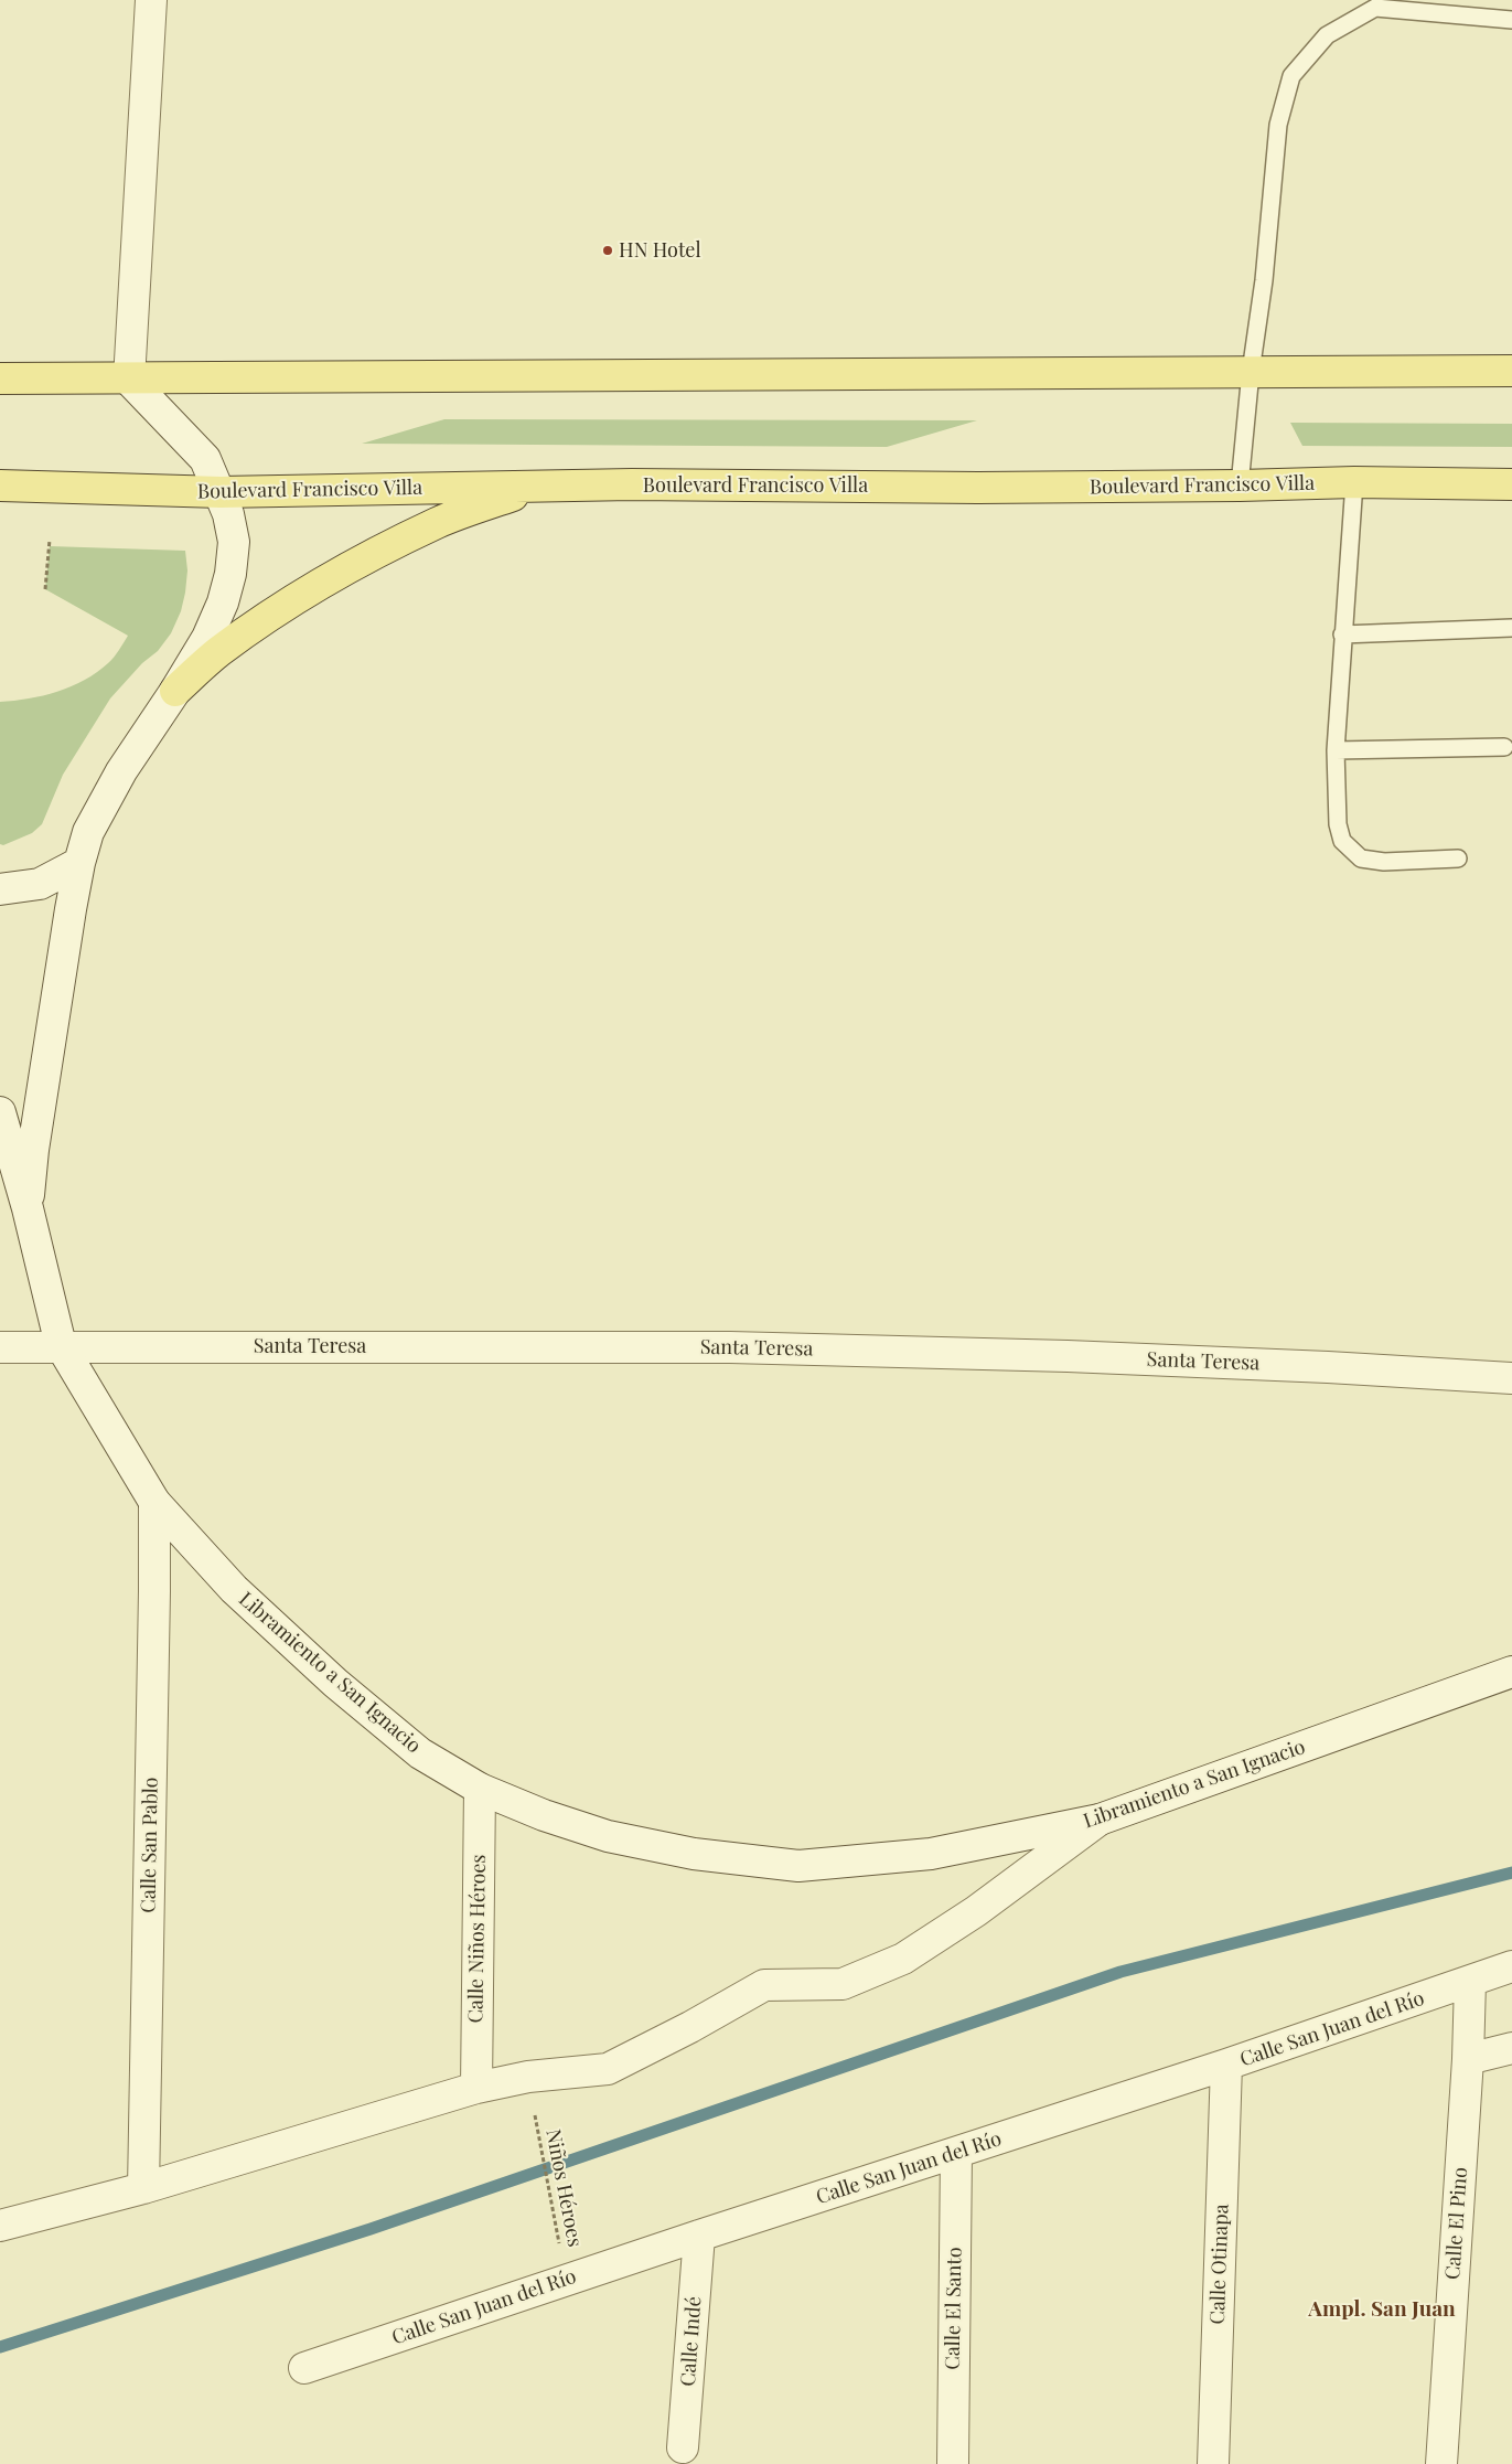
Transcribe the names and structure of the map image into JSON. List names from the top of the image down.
{
  "streets": {
    "main road": ["Boulevard Francisco Villa"],
    "street": [
      "Santa Teresa",
      "Libramiento a San Ignacio",
      "Calle San Pablo",
      "Calle Niños Héroes",
      "Calle San Juan del Río",
      "Calle El Pino",
      "Calle Otinapa",
      "Calle El Santo",
      "Calle Indé"
    ],
    "path": ["Niños Héroes"]
  },
  "crossings": [
    ["Santa Teresa", "Libramiento a San Ignacio"],
    ["Libramiento a San Ignacio", "Calle San Pablo"],
    ["Libramiento a San Ignacio", "Calle Niños Héroes"],
    ["Calle San Juan del Río", "Calle El Pino"],
    ["Calle San Juan del Río", "Calle Otinapa"],
    ["Calle San Juan del Río", "Calle El Santo"],
    ["Calle San Juan del Río", "Calle Indé"]
  ],
  "districts": ["Ampl. San Juan"],
  "places": ["HN Hotel"]
}
